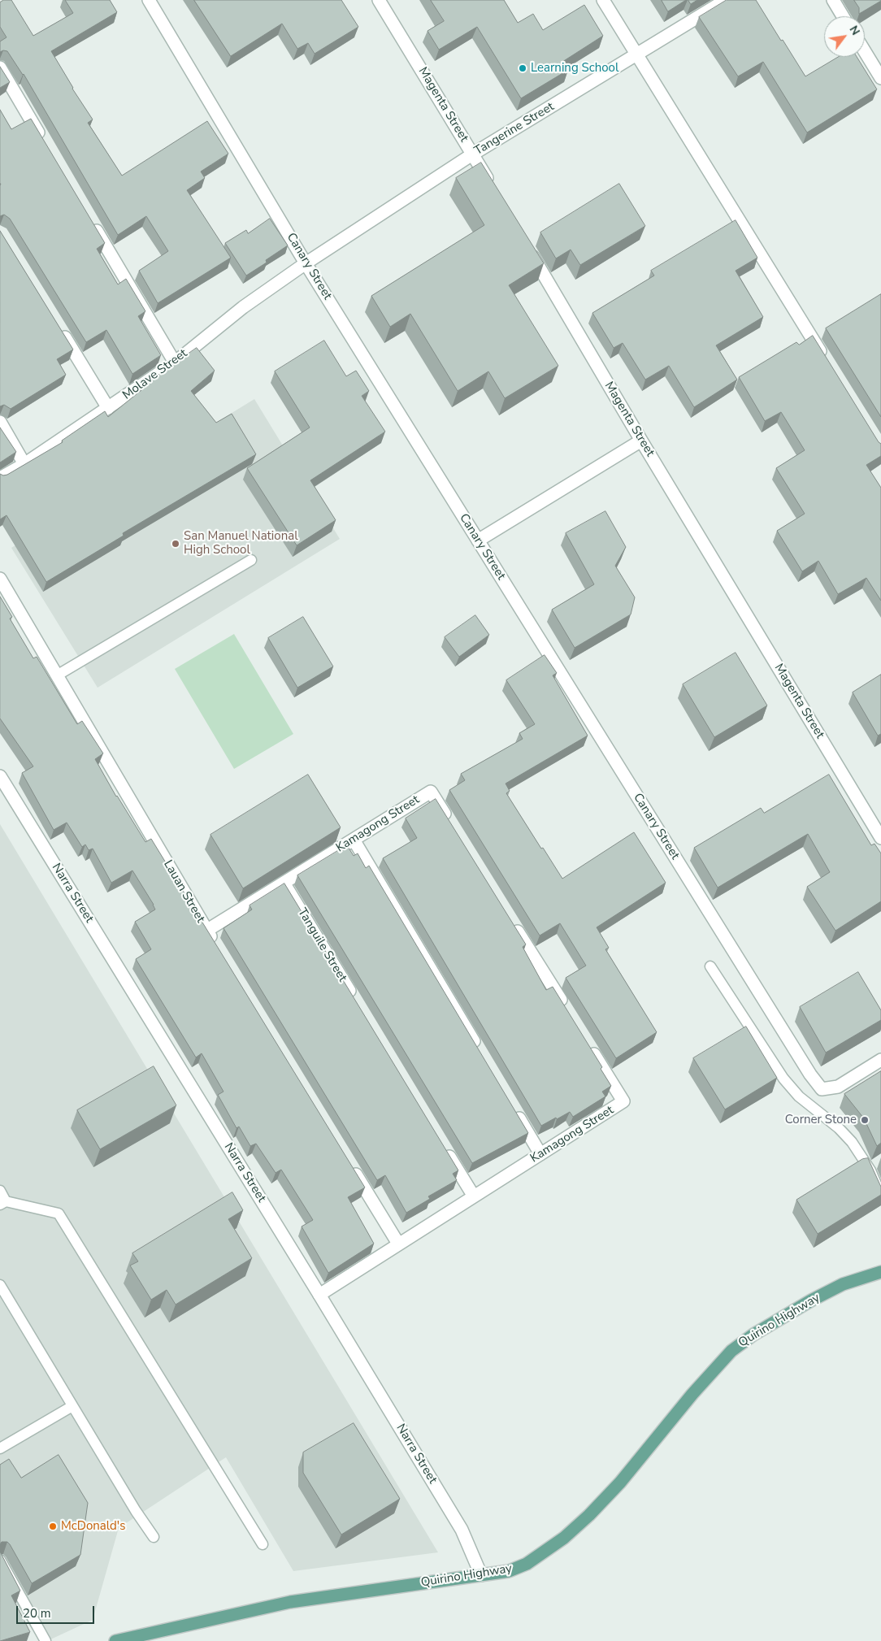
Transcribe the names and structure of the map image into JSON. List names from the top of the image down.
{
  "streets": {
    "main road": ["Quirino Highway"],
    "street": [
      "Magenta Street",
      "Tangerine Street",
      "Canary Street",
      "Molave Street",
      "Kamagong Street",
      "Lauan Street",
      "Narra Street",
      "Tanguile Street"
    ]
  },
  "crossings": [
    ["Magenta Street", "Tangerine Street"],
    ["Tangerine Street", "Canary Street"],
    ["Tangerine Street", "Molave Street"],
    ["Canary Street", "Molave Street"],
    ["Kamagong Street", "Lauan Street"],
    ["Kamagong Street", "Narra Street"],
    ["Kamagong Street", "Tanguile Street"],
    ["Narra Street", "Quirino Highway"]
  ],
  "places": [
    "Learning School",
    "San Manuel National High School",
    "Corner Stone",
    "McDonald's"
  ],
  "scale_bar": "20 m",
  "north": "top right"
}
